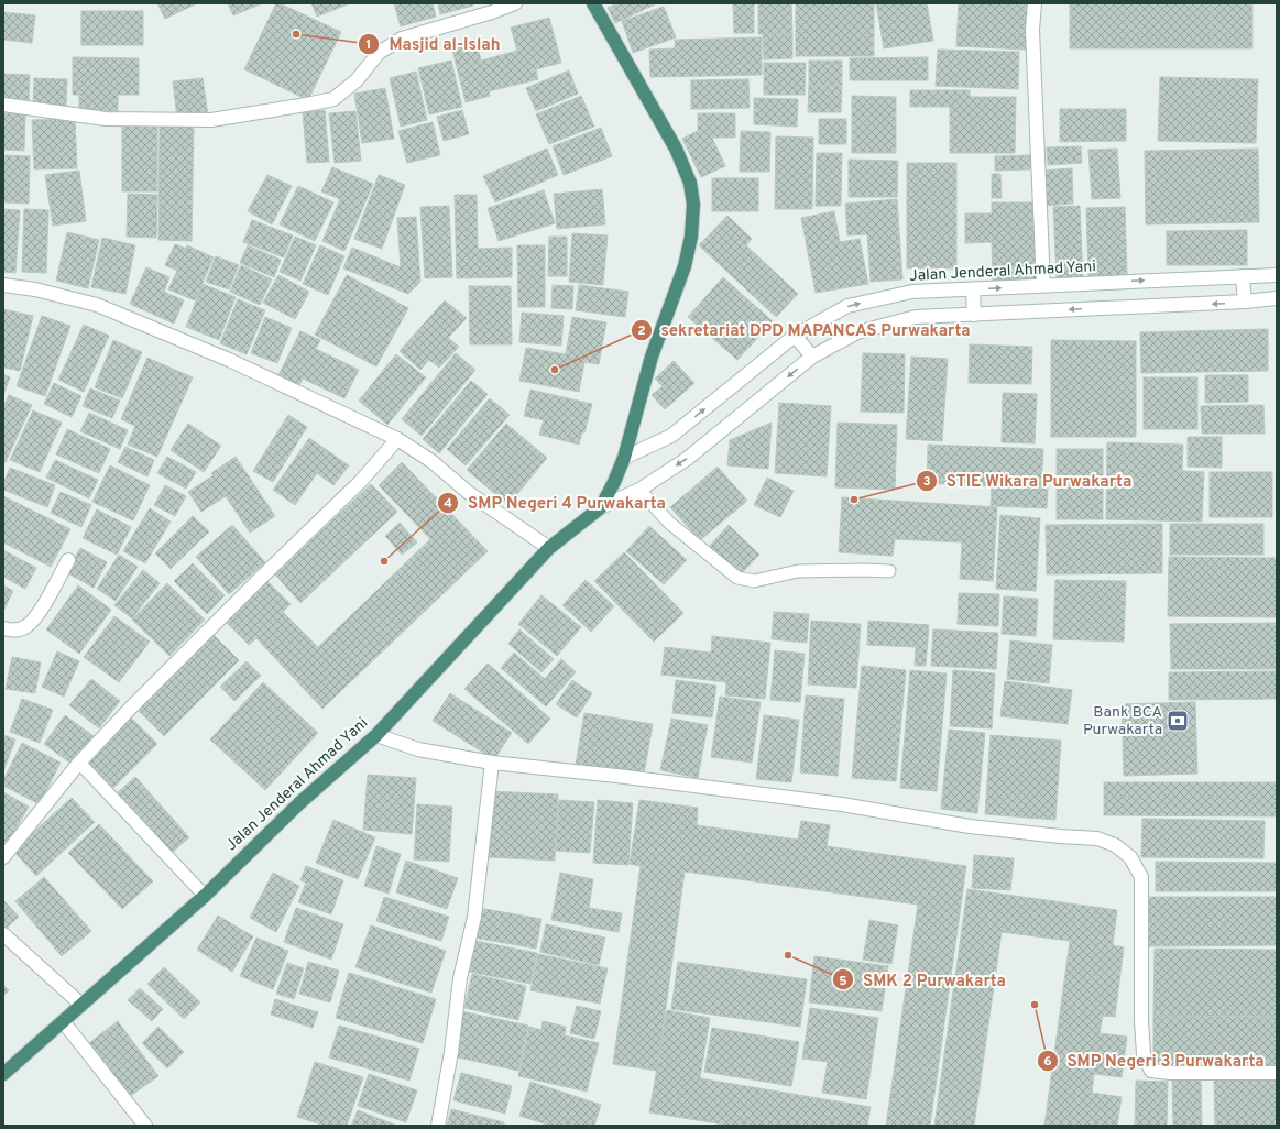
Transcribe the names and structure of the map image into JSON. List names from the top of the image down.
{
  "streets": {
    "highway": ["Jalan Jenderal Ahmad Yani"]
  },
  "places": {
    "other": [
      "Masjid al-Islah",
      "sekretariat DPD MAPANCAS Purwakarta",
      "STIE Wikara Purwakarta",
      "SMP Negeri 4 Purwakarta",
      "SMK 2 Purwakarta",
      "SMP Negeri 3 Purwakarta"
    ],
    "bank": ["Bank BCA Purwakarta"]
  }
}
